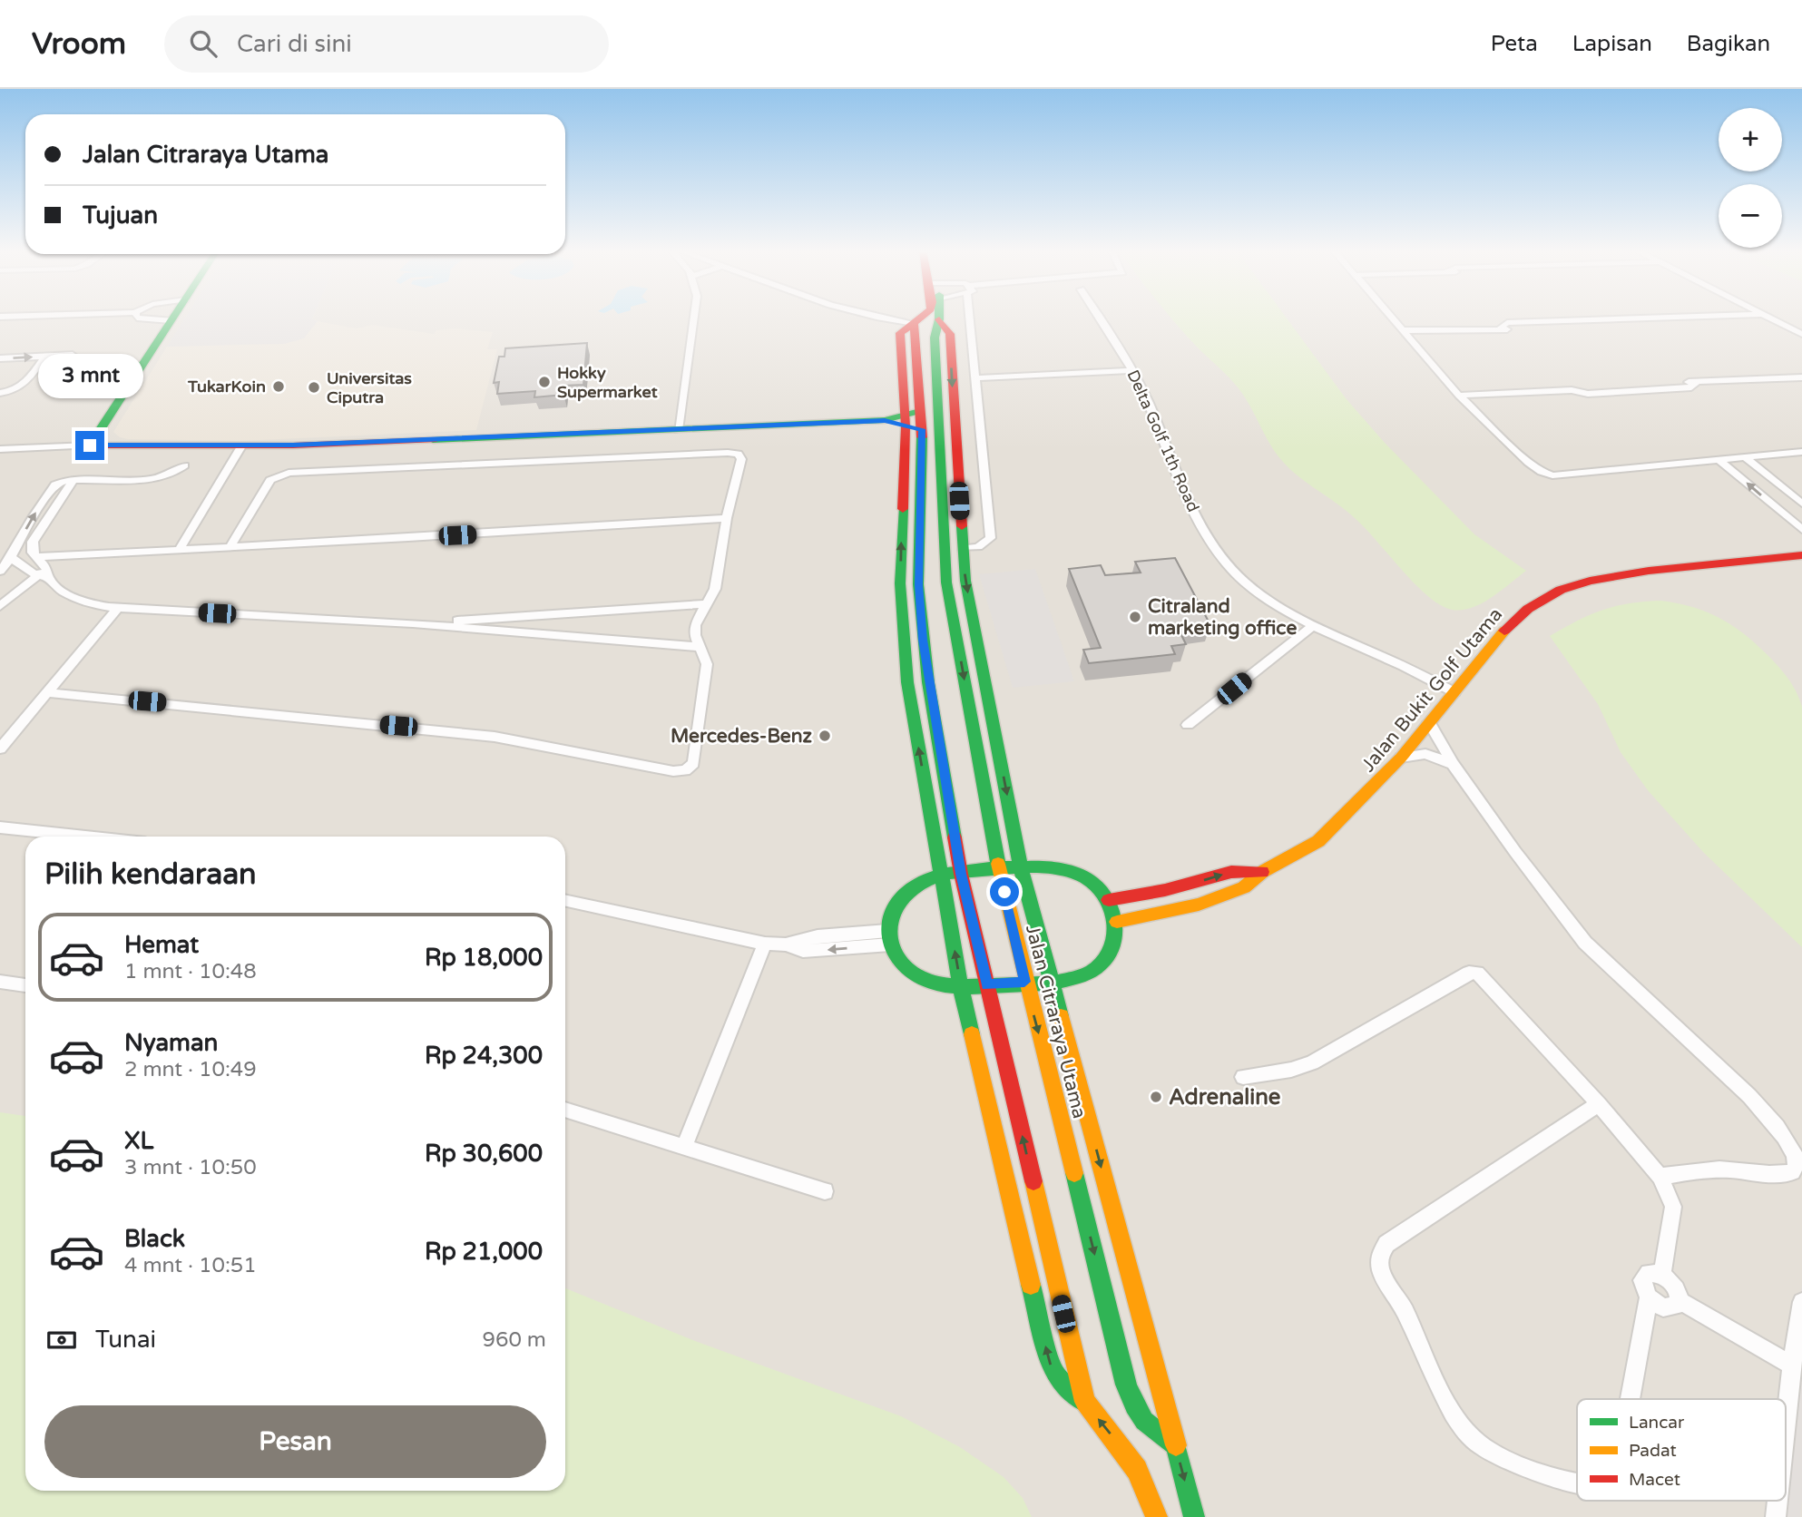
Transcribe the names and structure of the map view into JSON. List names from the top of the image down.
{
  "streets": {
    "street": ["Delta Golf 1th Road", "Jalan Bukit Golf Utama", "Jalan Citraraya Utama"]
  },
  "crossings": [
    ["Delta Golf 1th Road", "Jalan Bukit Golf Utama"]
  ],
  "places": [
    "Hokky Supermarket",
    "TukarKoin",
    "Universitas Ciputra",
    "Citraland marketing office",
    "Mercedes-Benz",
    "Adrenaline"
  ],
  "legend": ["Lancar", "Padat", "Macet"],
  "page": {
    "header": "Vroom",
    "search": "Cari di sini",
    "nav": ["Peta", "Lapisan", "Bagikan"],
    "map_buttons": ["+", "−"],
    "banner": ["Jalan Citraraya Utama", "Tujuan"],
    "bubble": "3 mnt",
    "heading": "Pilih kendaraan",
    "list": [
      {
        "name": "Hemat",
        "note": "1 mnt · 10:48",
        "value": "Rp 18,000"
      },
      {
        "name": "Nyaman",
        "note": "2 mnt · 10:49",
        "value": "Rp 24,300"
      },
      {
        "name": "XL",
        "note": "3 mnt · 10:50",
        "value": "Rp 30,600"
      },
      {
        "name": "Black",
        "note": "4 mnt · 10:51",
        "value": "Rp 21,000"
      }
    ],
    "pay": ["Tunai", "960 m"],
    "buttons": "Pesan"
  }
}
